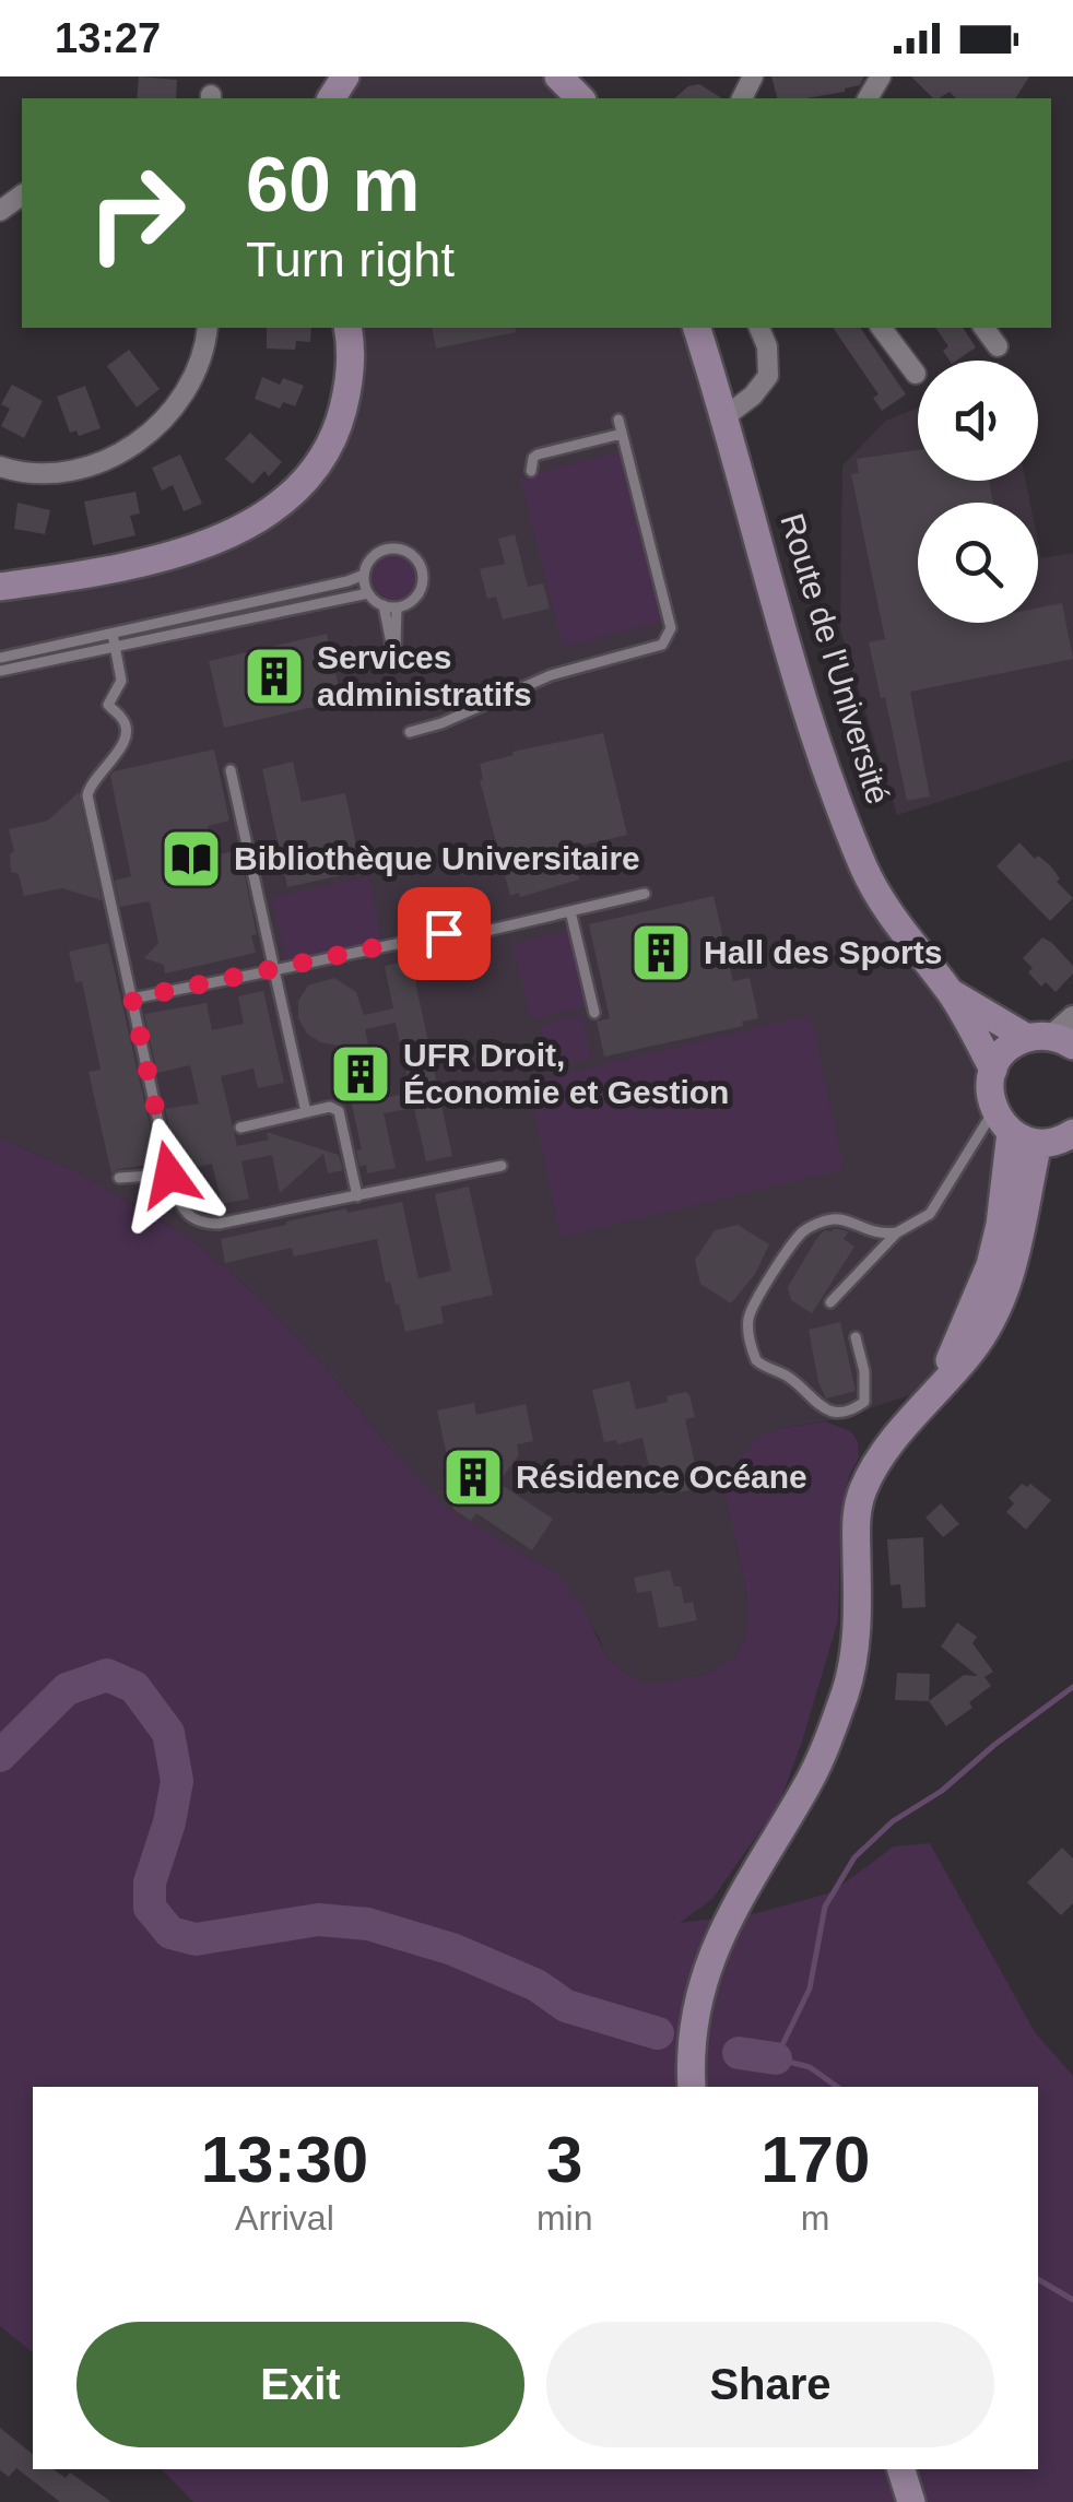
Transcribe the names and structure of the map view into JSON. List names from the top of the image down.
{
  "streets": {
    "main road": ["Route de l'Université"]
  },
  "places": {
    "building": [
      "Services administratifs",
      "Hall des Sports",
      "UFR Droit, Économie et Gestion",
      "Résidence Océane"
    ],
    "library": ["Bibliothèque Universitaire"]
  },
  "page": {
    "status": "13:27",
    "turn": ["60 m", "Turn right"],
    "eta": [
      "13:30",
      "Arrival",
      "3",
      "min",
      "170",
      "m"
    ],
    "buttons": ["Exit", "Share"]
  }
}
